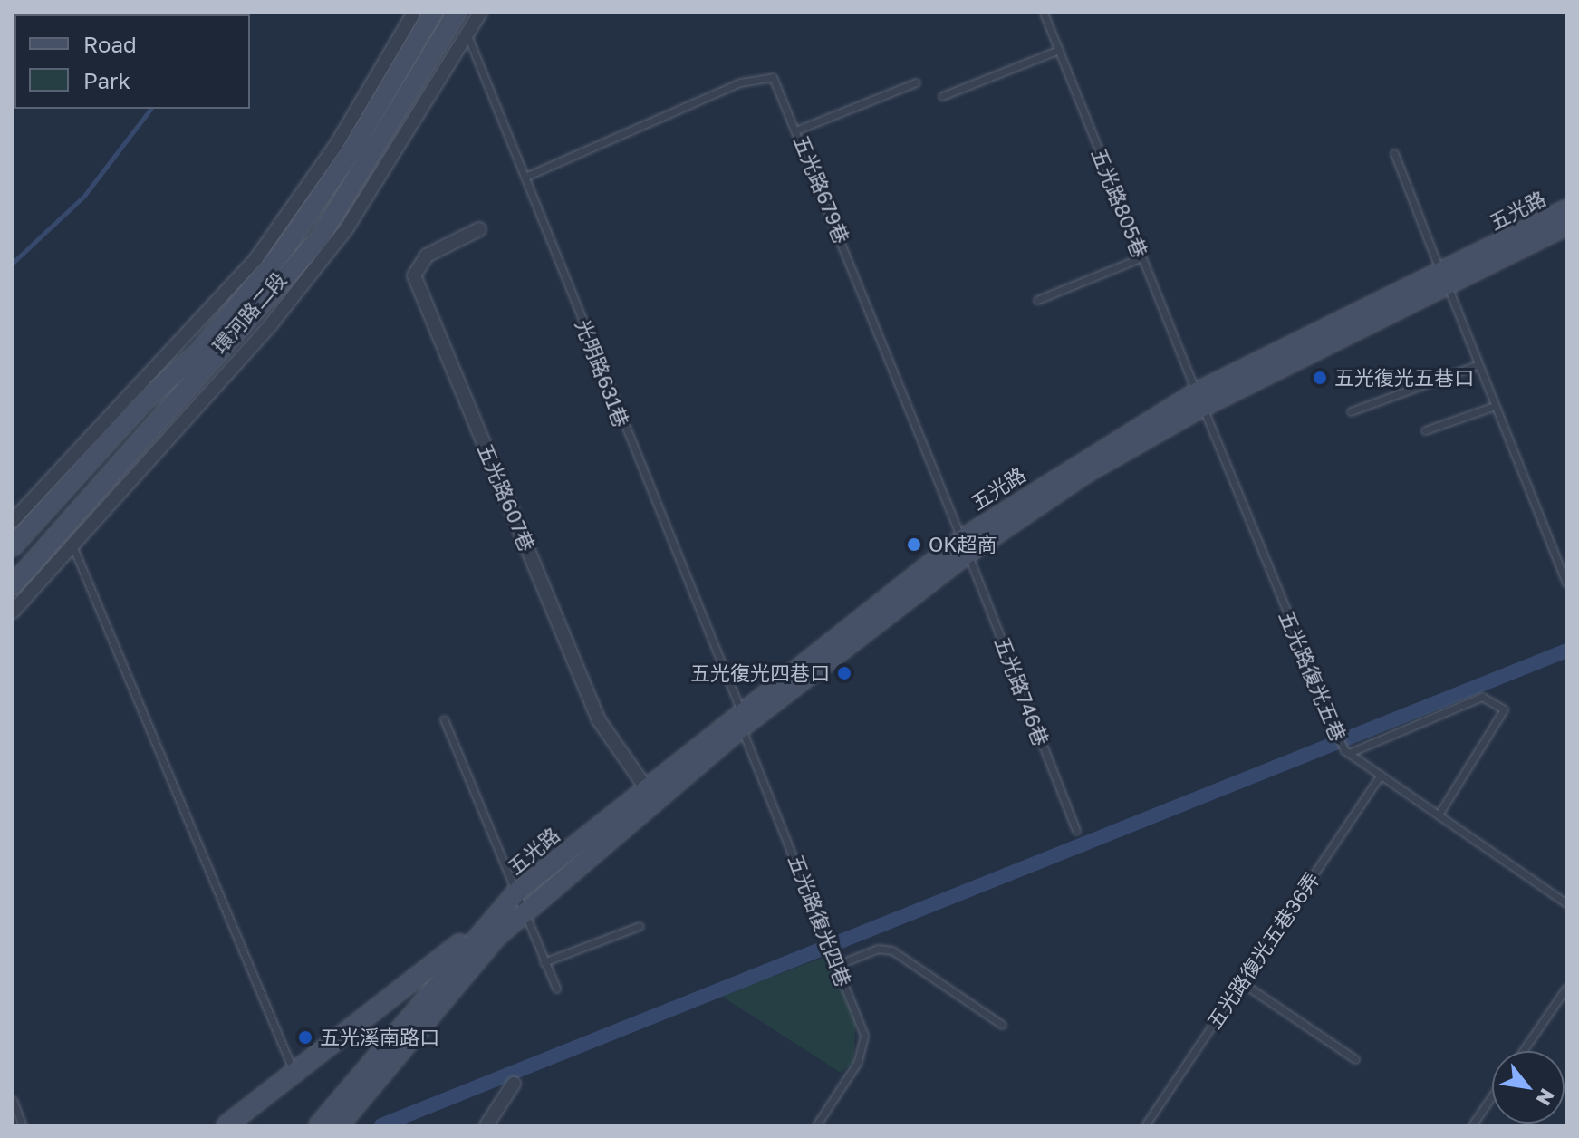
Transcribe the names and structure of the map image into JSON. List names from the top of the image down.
{
  "streets": {
    "main road": ["五光路", "環河路二段"],
    "street": ["五光路607巷"],
    "lane": [
      "五光路679巷",
      "五光路805巷",
      "光明路631巷",
      "五光路復光五巷",
      "五光路746巷",
      "五光路復光四巷",
      "五光路復光五巷36弄"
    ]
  },
  "crossings": [
    ["五光路679巷", "五光路"],
    ["五光路679巷", "光明路631巷"],
    ["五光路679巷", "五光路746巷"],
    ["五光路805巷", "五光路"],
    ["五光路805巷", "五光路復光五巷"],
    ["五光路", "光明路631巷"],
    ["五光路", "五光路607巷"],
    ["五光路", "五光路復光五巷"],
    ["五光路", "五光路746巷"],
    ["五光路", "五光路復光四巷"],
    ["環河路二段", "光明路631巷"],
    ["光明路631巷", "五光路復光四巷"],
    ["五光路復光五巷", "五光路復光五巷36弄"]
  ],
  "places": [
    "五光復光五巷口",
    "OK超商",
    "五光復光四巷口",
    "五光溪南路口"
  ],
  "legend": ["Road", "Park"],
  "north": "bottom right"
}
